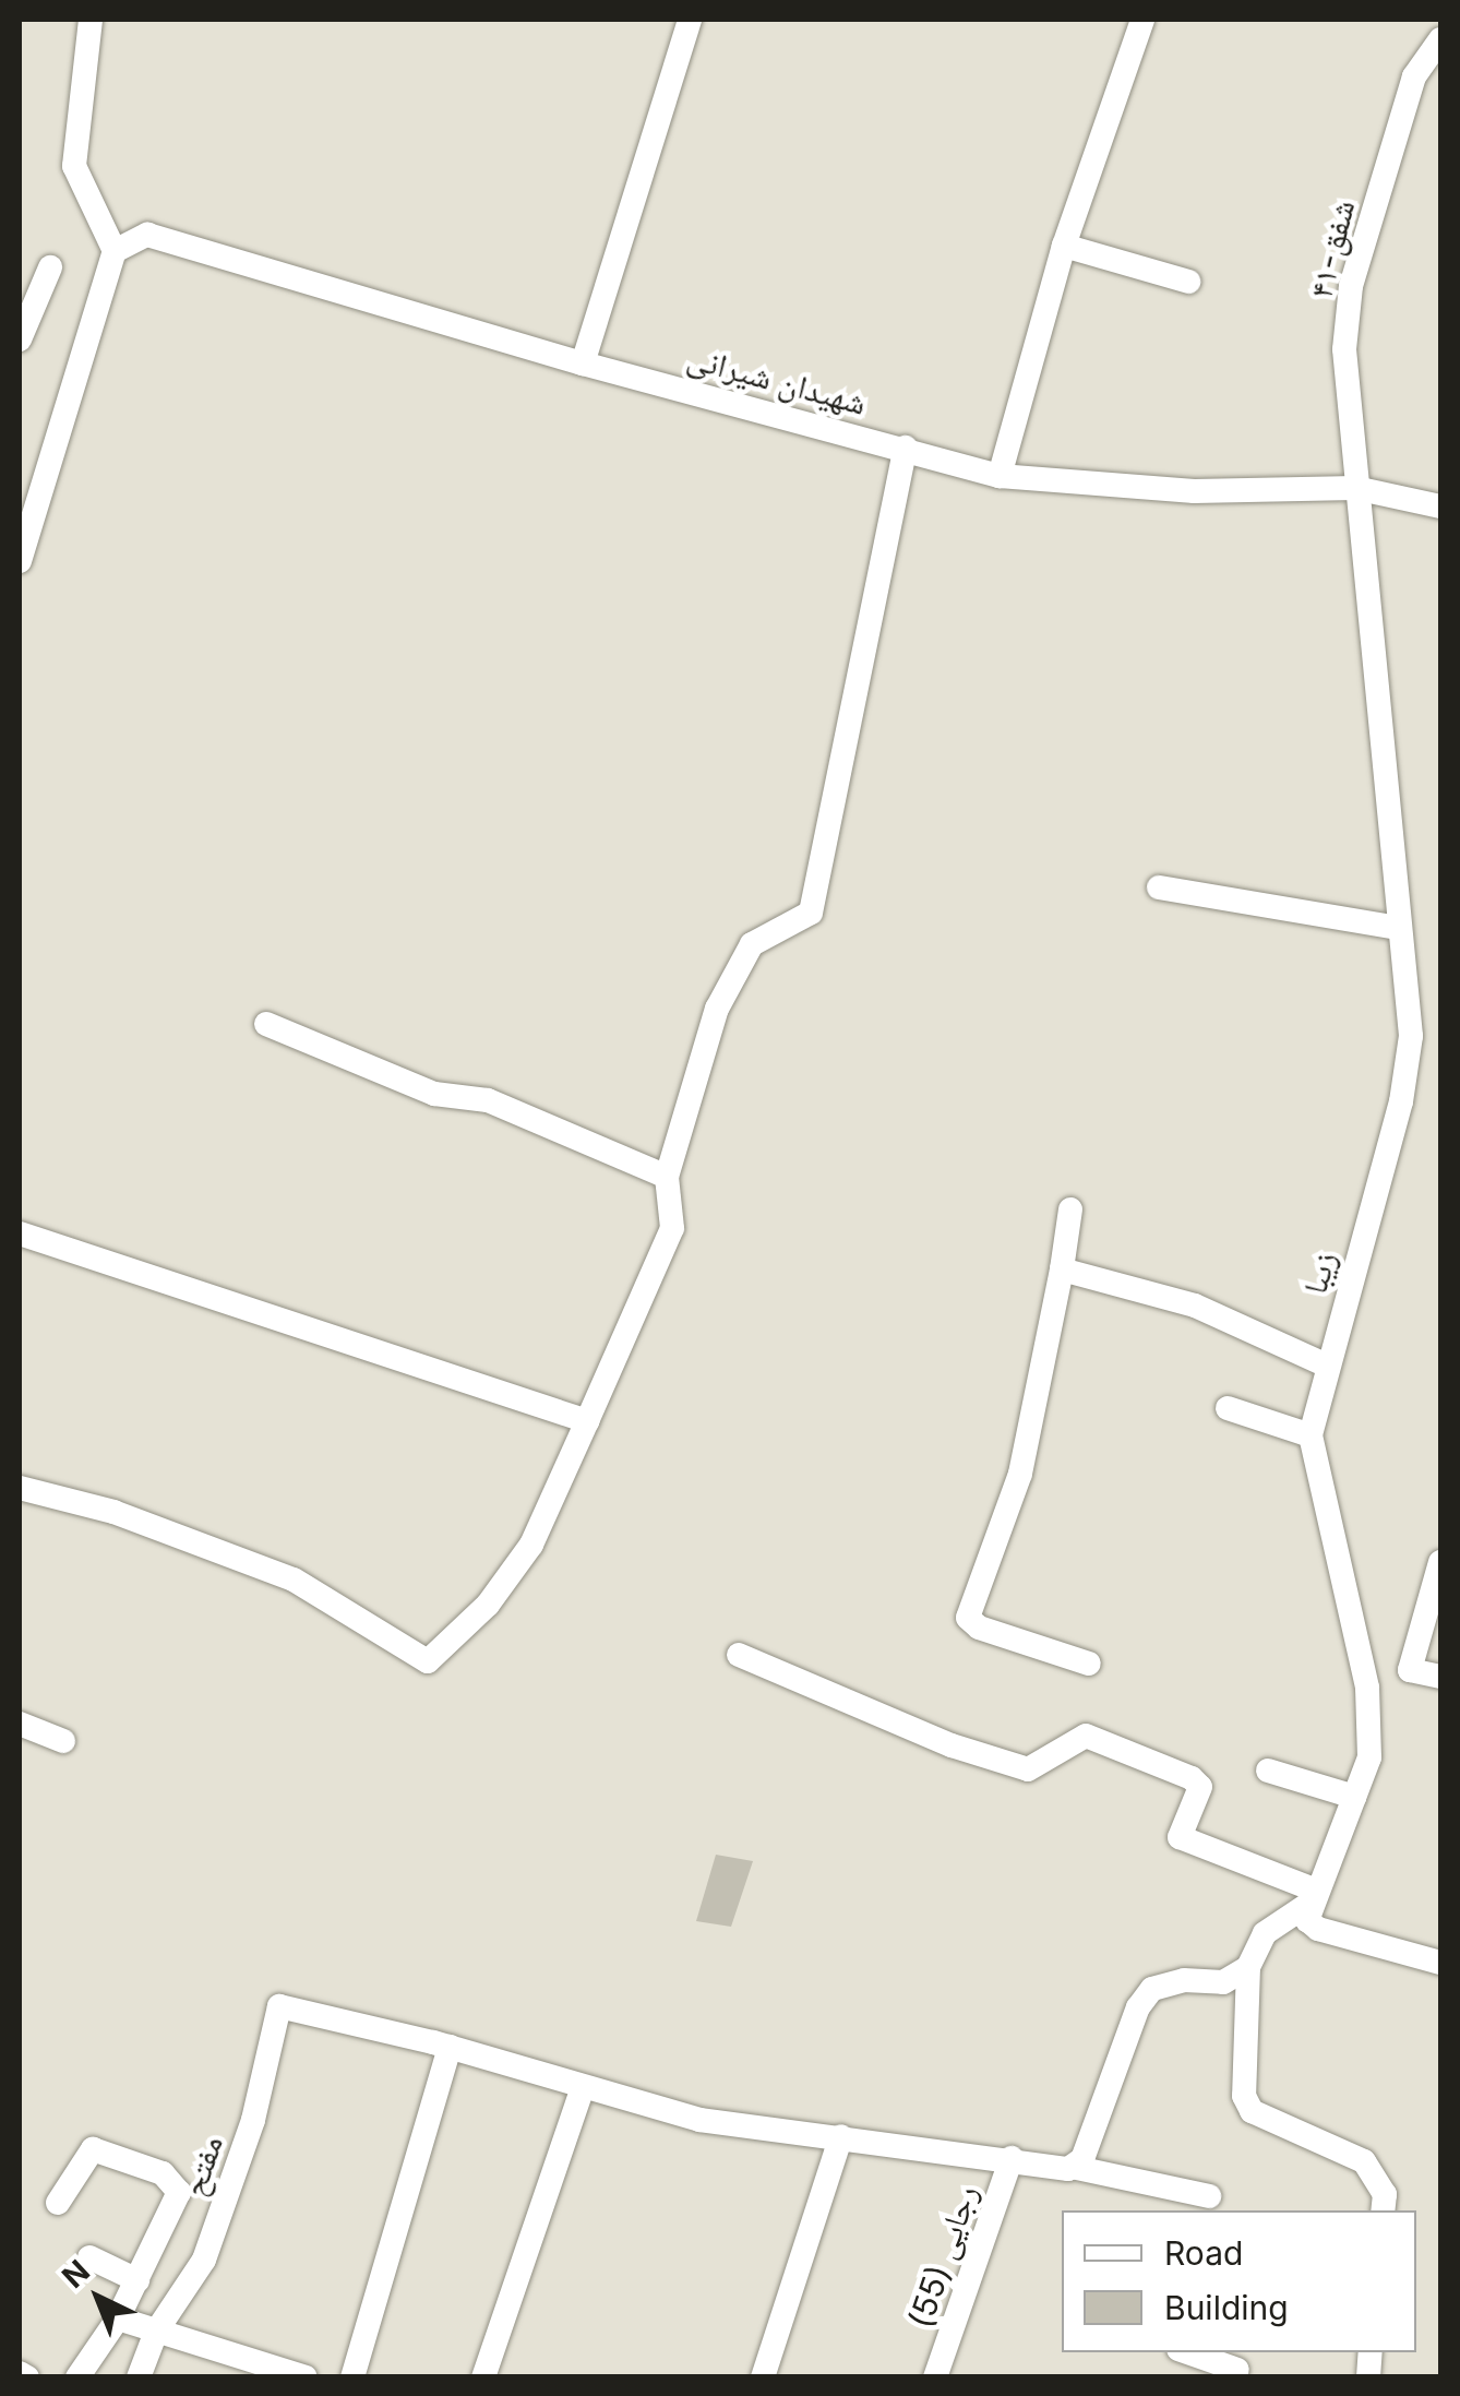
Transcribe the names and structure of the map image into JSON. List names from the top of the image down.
{
  "streets": {
    "street": [
      "شفق-۴۱",
      "شهیدان شیرانی",
      "زیبا",
      "مفتح",
      "رجایی (55)"
    ]
  },
  "crossings": [
    ["شفق-۴۱", "شهیدان شیرانی"],
    ["شفق-۴۱", "زیبا"],
    ["شهیدان شیرانی", "زیبا"]
  ],
  "legend": ["Road", "Building"],
  "north": "top left"
}
